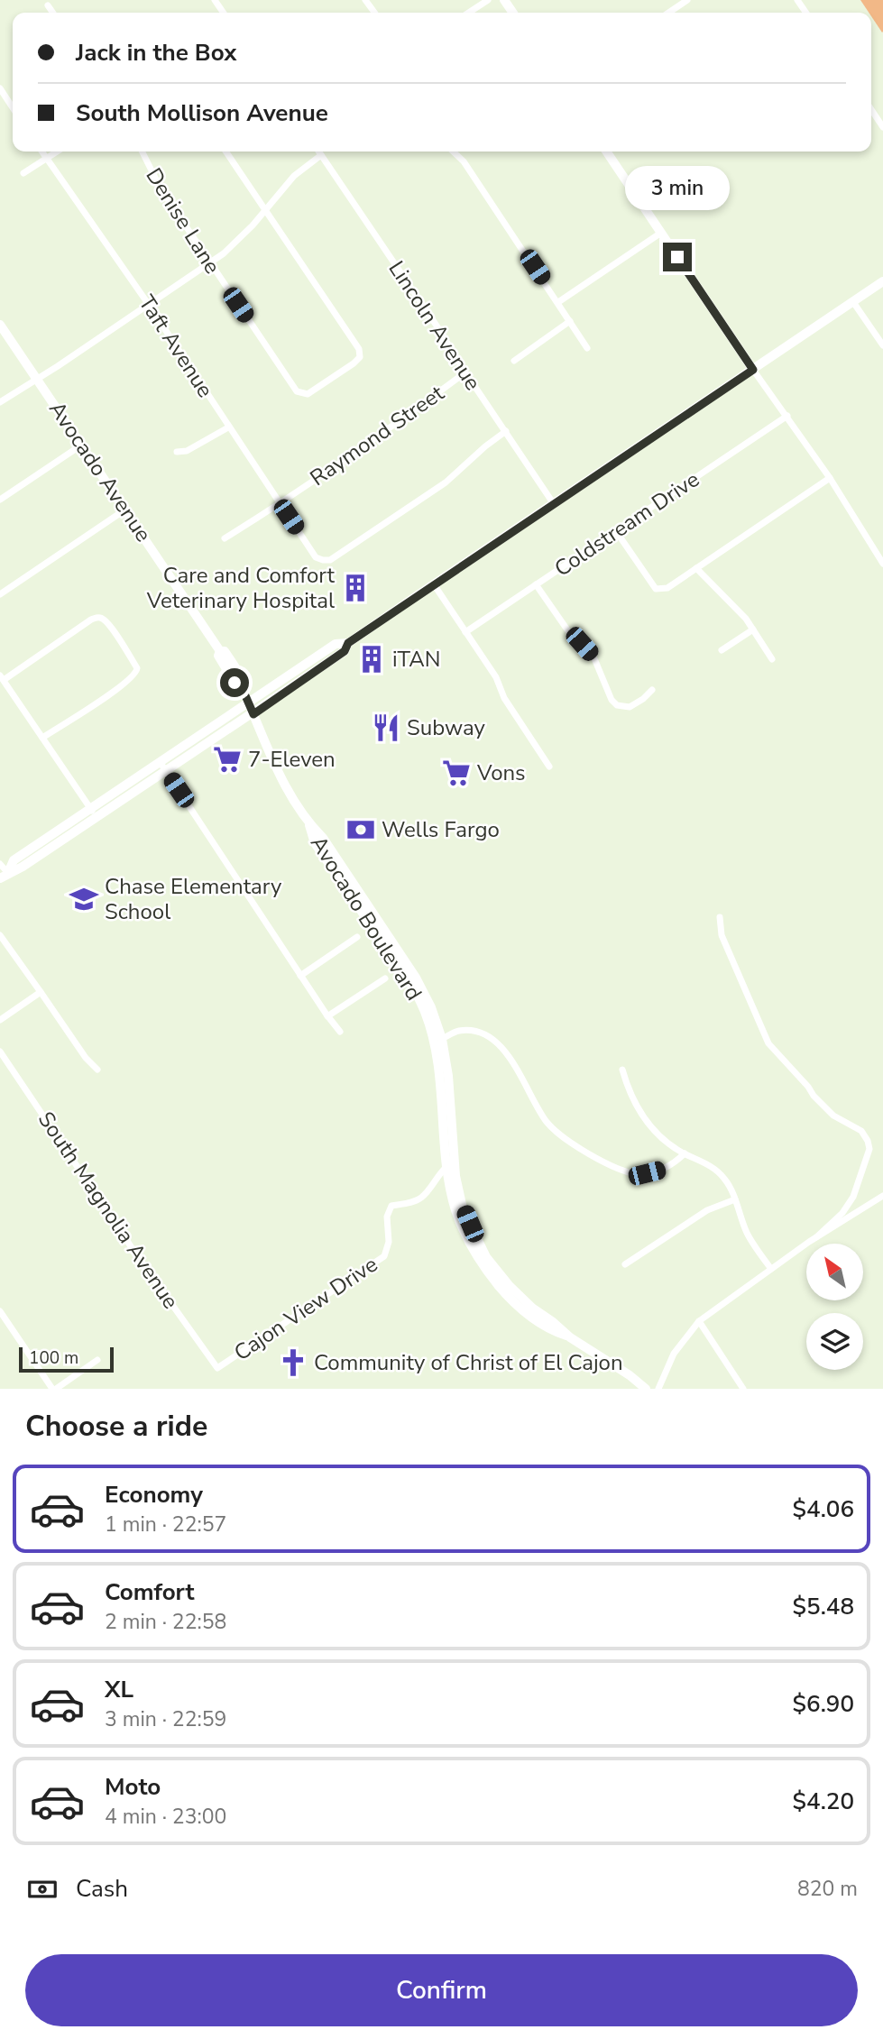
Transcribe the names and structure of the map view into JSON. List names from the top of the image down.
{
  "streets": {
    "main road": ["Avocado Avenue", "Avocado Boulevard"],
    "street": [
      "Denise Lane",
      "Lincoln Avenue",
      "Taft Avenue",
      "Raymond Street",
      "Coldstream Drive",
      "South Magnolia Avenue",
      "Cajon View Drive"
    ]
  },
  "crossings": [
    ["Lincoln Avenue", "Taft Avenue"],
    ["Lincoln Avenue", "Raymond Street"],
    ["Taft Avenue", "Raymond Street"],
    ["Avocado Avenue", "Avocado Boulevard"],
    ["Avocado Boulevard", "Cajon View Drive"],
    ["South Magnolia Avenue", "Cajon View Drive"]
  ],
  "places": {
    "building": ["Care and Comfort Veterinary Hospital", "iTAN"],
    "restaurant": ["Subway"],
    "supermarket": ["7-Eleven", "Vons"],
    "bank": ["Wells Fargo"],
    "school or university": ["Chase Elementary School"],
    "church": ["Community of Christ of El Cajon"]
  },
  "scale_bar": "100 m",
  "north": "top left",
  "page": {
    "banner": ["Jack in the Box", "South Mollison Avenue"],
    "bubble": "3 min",
    "scale": "100 m",
    "heading": "Choose a ride",
    "list": [
      {
        "name": "Economy",
        "note": "1 min · 22:57",
        "value": "$4.06"
      },
      {
        "name": "Comfort",
        "note": "2 min · 22:58",
        "value": "$5.48"
      },
      {
        "name": "XL",
        "note": "3 min · 22:59",
        "value": "$6.90"
      },
      {
        "name": "Moto",
        "note": "4 min · 23:00",
        "value": "$4.20"
      }
    ],
    "pay": ["Cash", "820 m"],
    "buttons": "Confirm"
  }
}
